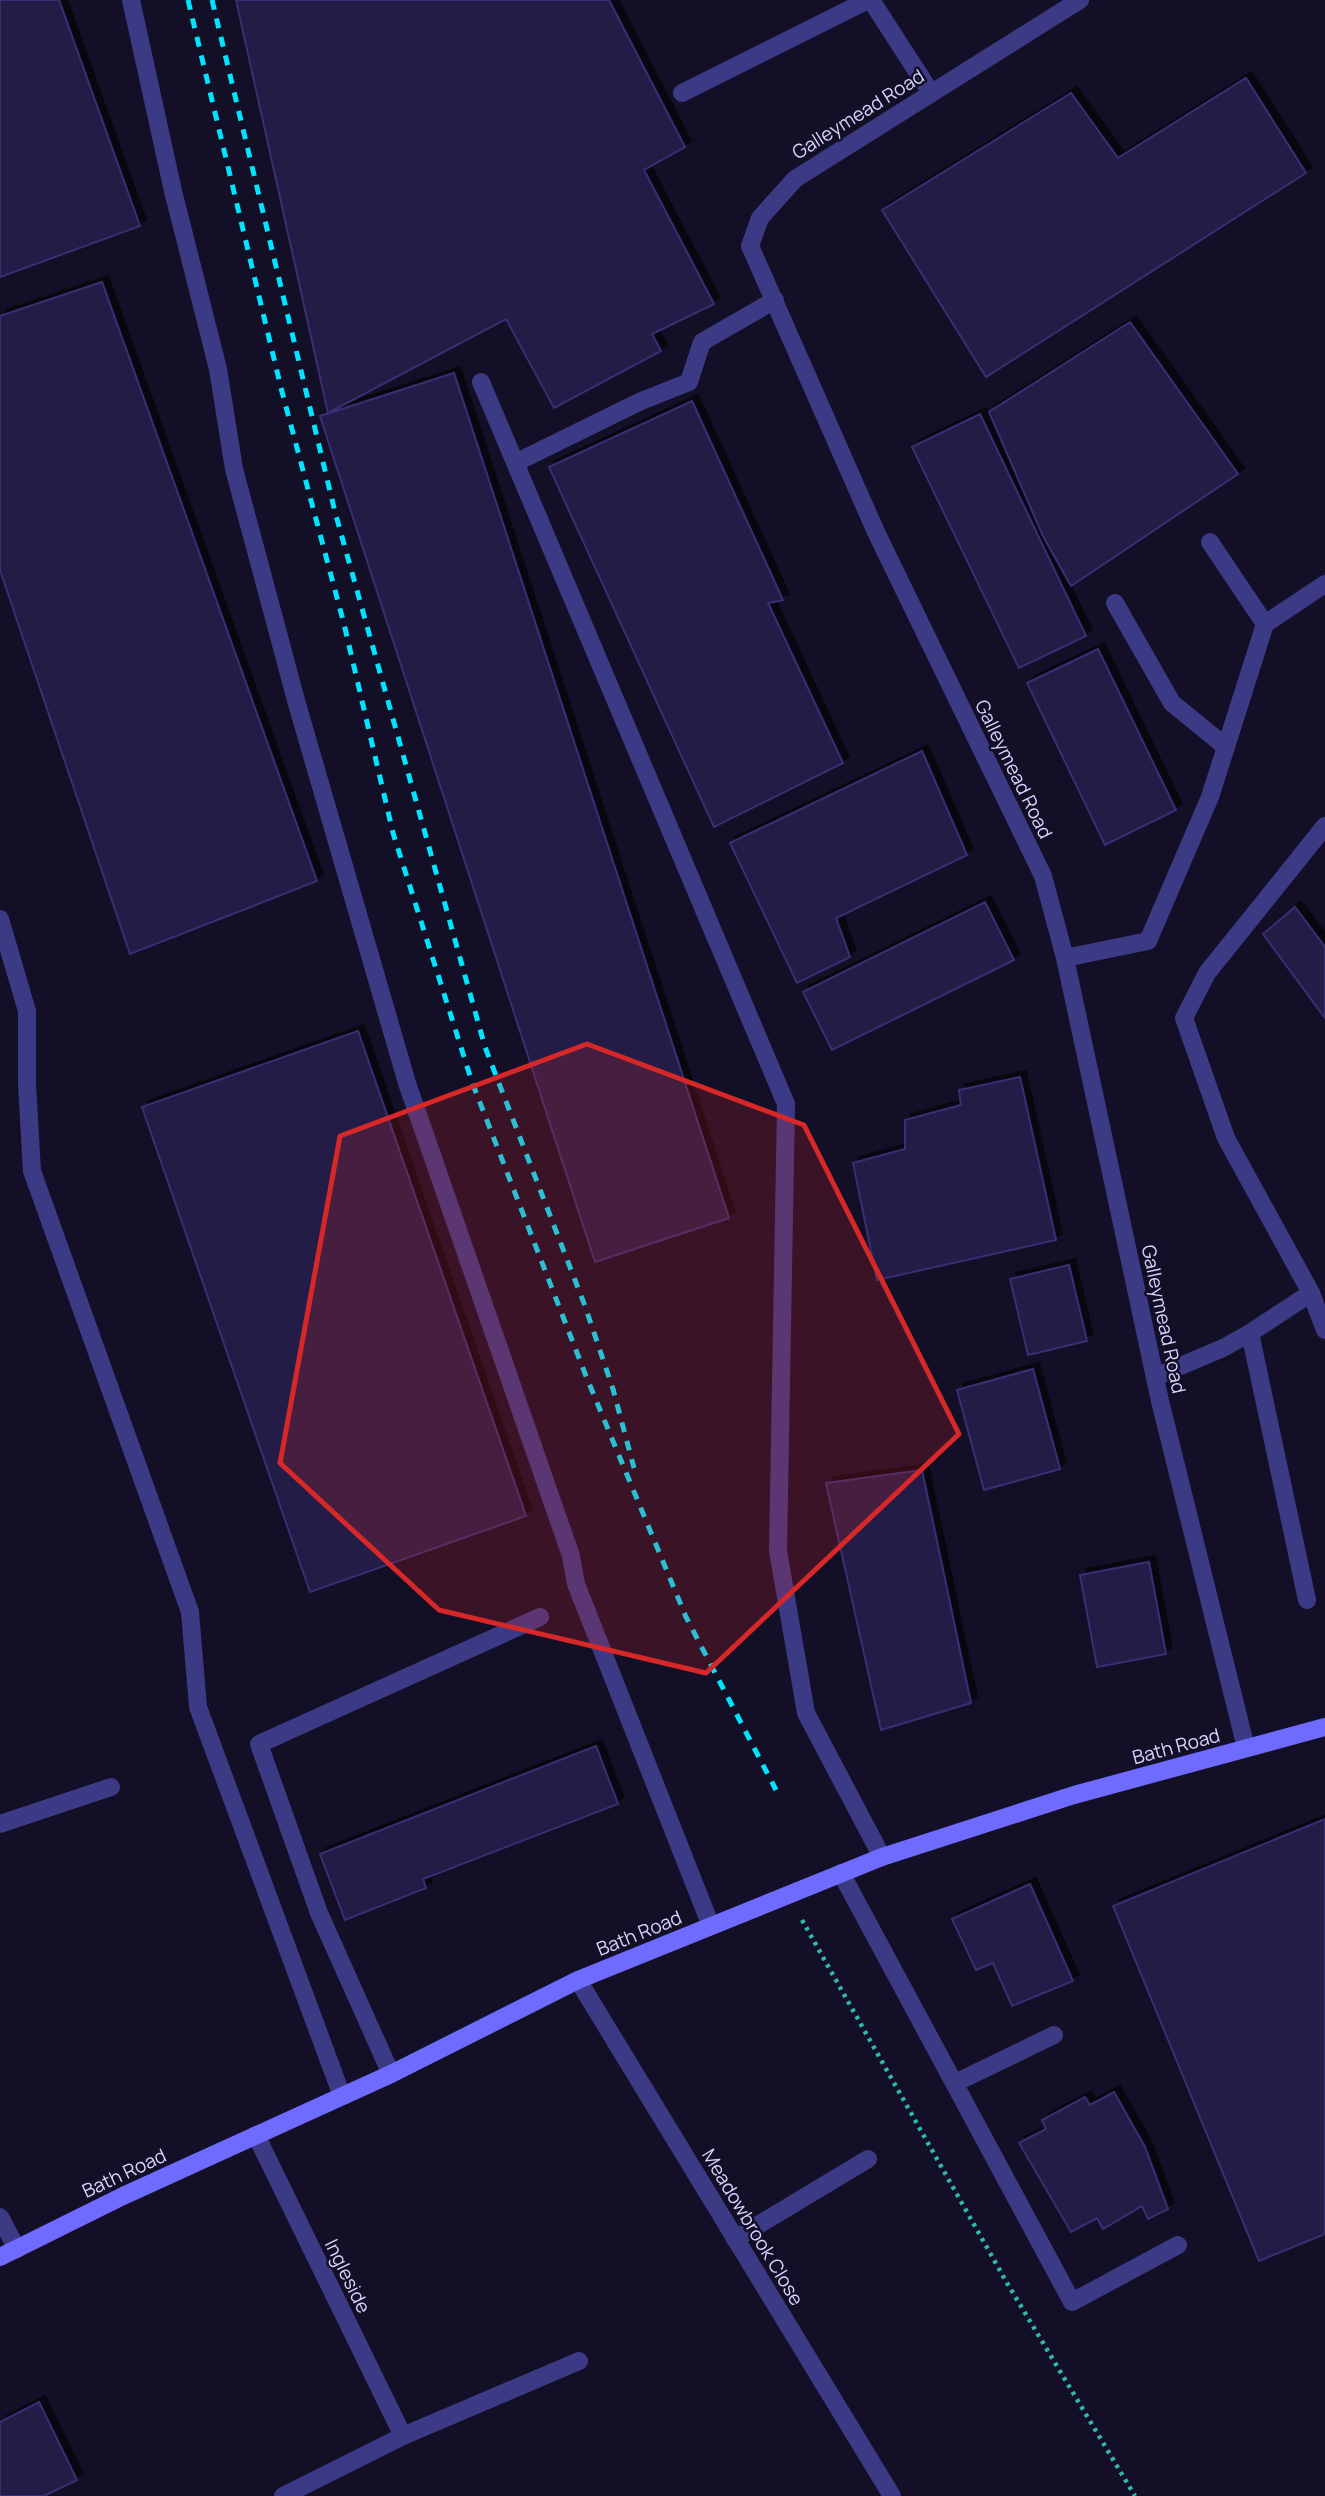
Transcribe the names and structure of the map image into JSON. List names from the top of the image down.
{
  "streets": {
    "street": [
      "Galleymead Road",
      "Bath Road",
      "Meadowbrook Close",
      "Ingleside"
    ]
  },
  "crossings": [
    ["Galleymead Road", "Bath Road"],
    ["Bath Road", "Meadowbrook Close"],
    ["Bath Road", "Ingleside"]
  ]
}
